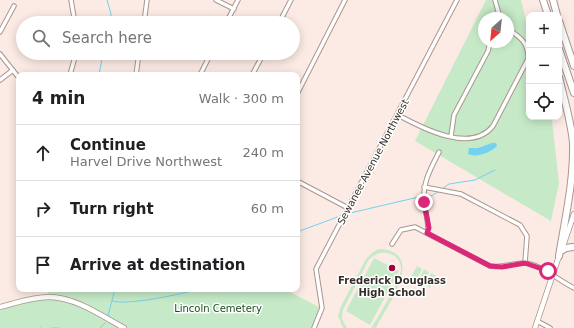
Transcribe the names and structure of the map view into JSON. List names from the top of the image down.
{
  "streets": {
    "street": ["Sewanee Avenue Northwest"]
  },
  "parks": ["Lincoln Cemetery"],
  "places": ["Frederick Douglass High School"],
  "north": "bottom left",
  "page": {
    "map_buttons": ["+", "−"],
    "search": "Search here",
    "heading": ["4 min", "Walk · 300 m"],
    "list": [
      ["Continue", "Harvel Drive Northwest", "240 m"],
      ["Turn right", "60 m"],
      "Arrive at destination"
    ]
  }
}
